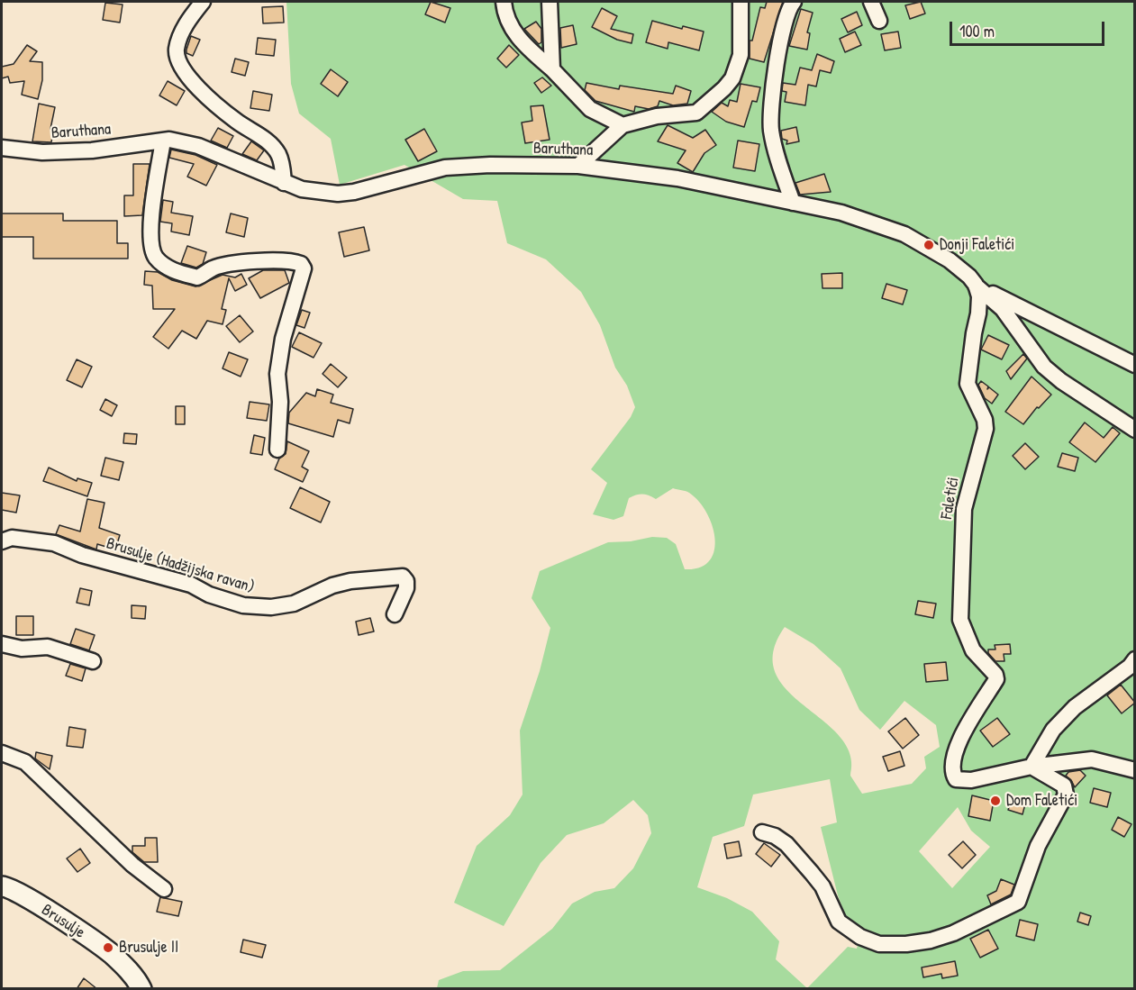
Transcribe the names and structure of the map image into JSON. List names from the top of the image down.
{
  "streets": {
    "main road": ["Brusulje"],
    "street": ["Baruthana", "Faletići", "Brusulje (Hadžijska ravan)"]
  },
  "crossings": [
    ["Baruthana", "Faletići"]
  ],
  "places": ["Donji Faletići", "Dom Faletići", "Brusulje II"],
  "scale_bar": "100 m"
}
